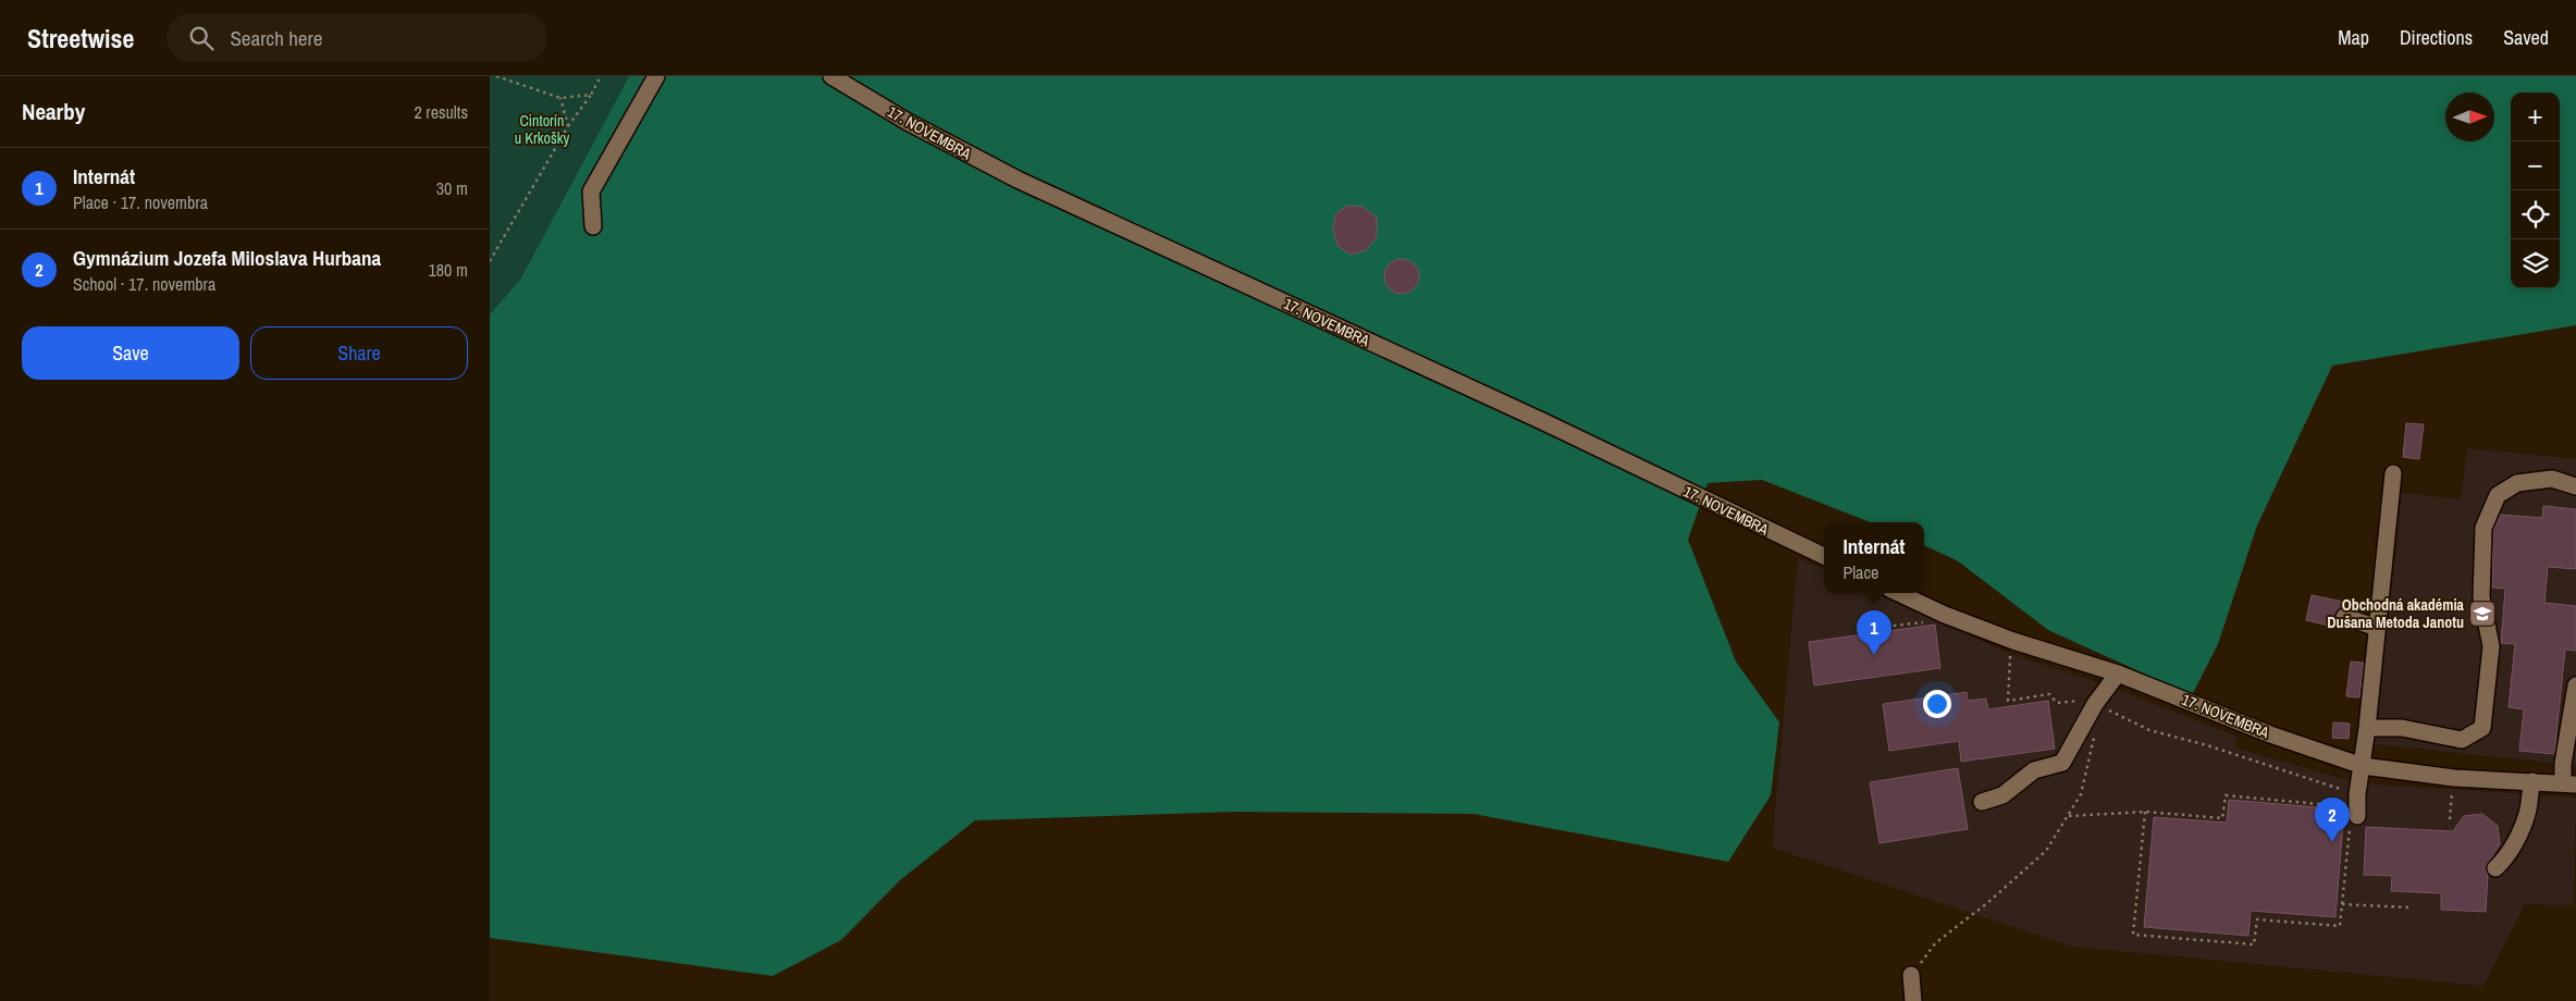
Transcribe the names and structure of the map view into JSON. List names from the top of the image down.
{
  "streets": {
    "street": ["17. NOVEMBRA"]
  },
  "parks": ["Cintorín u Krkošky"],
  "places": {
    "school or university": ["Obchodná akadémia Dušana Metoda Janotu"]
  },
  "north": "right",
  "page": {
    "header": "Streetwise",
    "search": "Search here",
    "nav": ["Map", "Directions", "Saved"],
    "heading": ["Nearby", "2 results"],
    "map_buttons": ["+", "−"],
    "list": [
      {
        "mark": "1",
        "name": "Internát",
        "note": "Place · 17. novembra",
        "value": "30 m"
      },
      {
        "mark": "2",
        "name": "Gymnázium Jozefa Miloslava Hurbana",
        "note": "School · 17. novembra",
        "value": "180 m"
      }
    ],
    "buttons": ["Save", "Share"],
    "popup": ["Internát", "Place"],
    "pins": ["1", "2"]
  }
}
